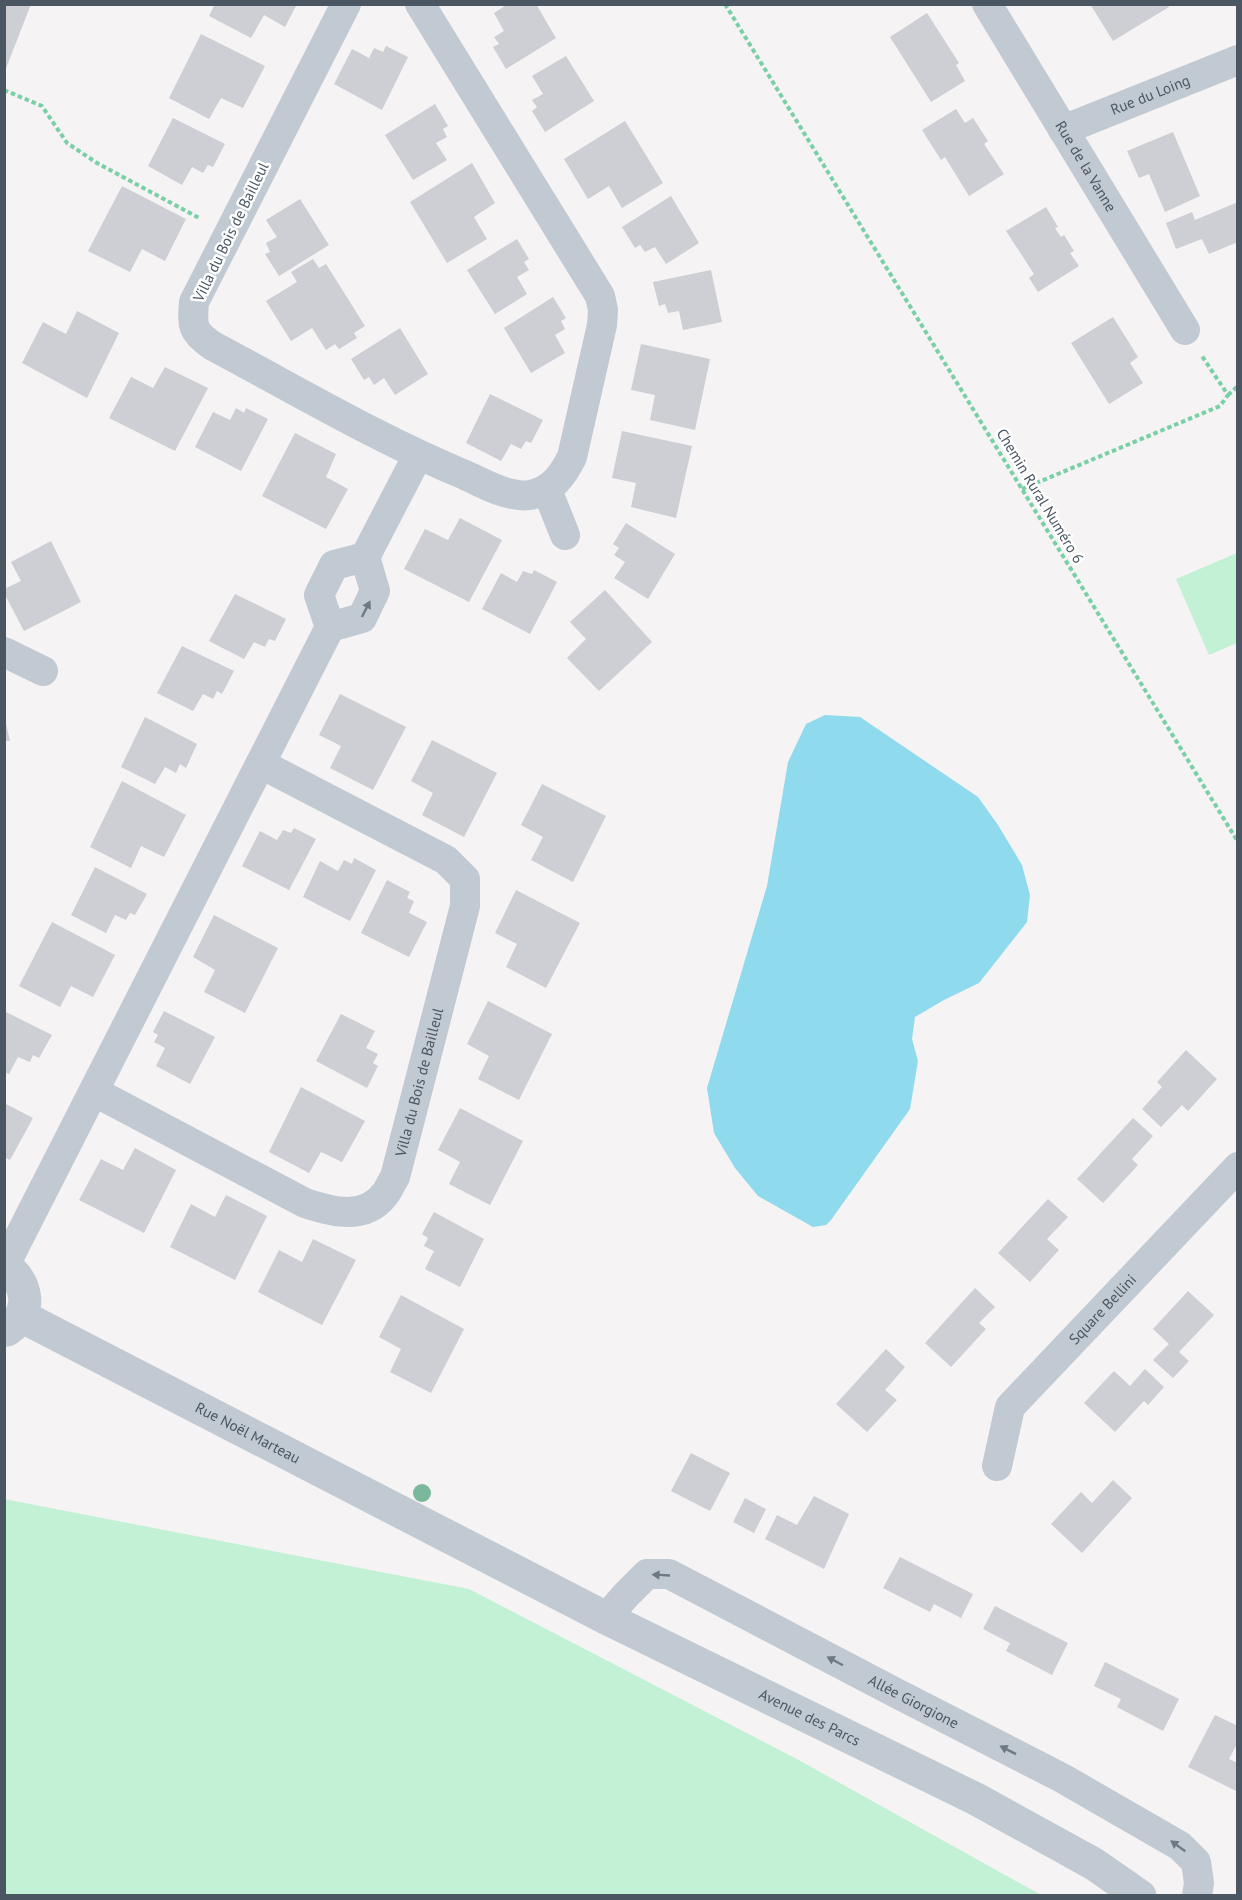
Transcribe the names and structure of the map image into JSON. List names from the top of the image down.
{
  "streets": {
    "street": [
      "Rue du Loing",
      "Rue de la Vanne",
      "Villa du Bois de Bailleul",
      "Square Bellini",
      "Rue Noël Marteau",
      "Allée Giorgione",
      "Avenue des Parcs"
    ],
    "path": ["Chemin Rural Numéro 6"]
  },
  "crossings": [
    ["Rue du Loing", "Rue de la Vanne"],
    ["Rue Noël Marteau", "Avenue des Parcs"],
    ["Allée Giorgione", "Avenue des Parcs"]
  ],
  "one_way": ["Allée Giorgione"]
}
